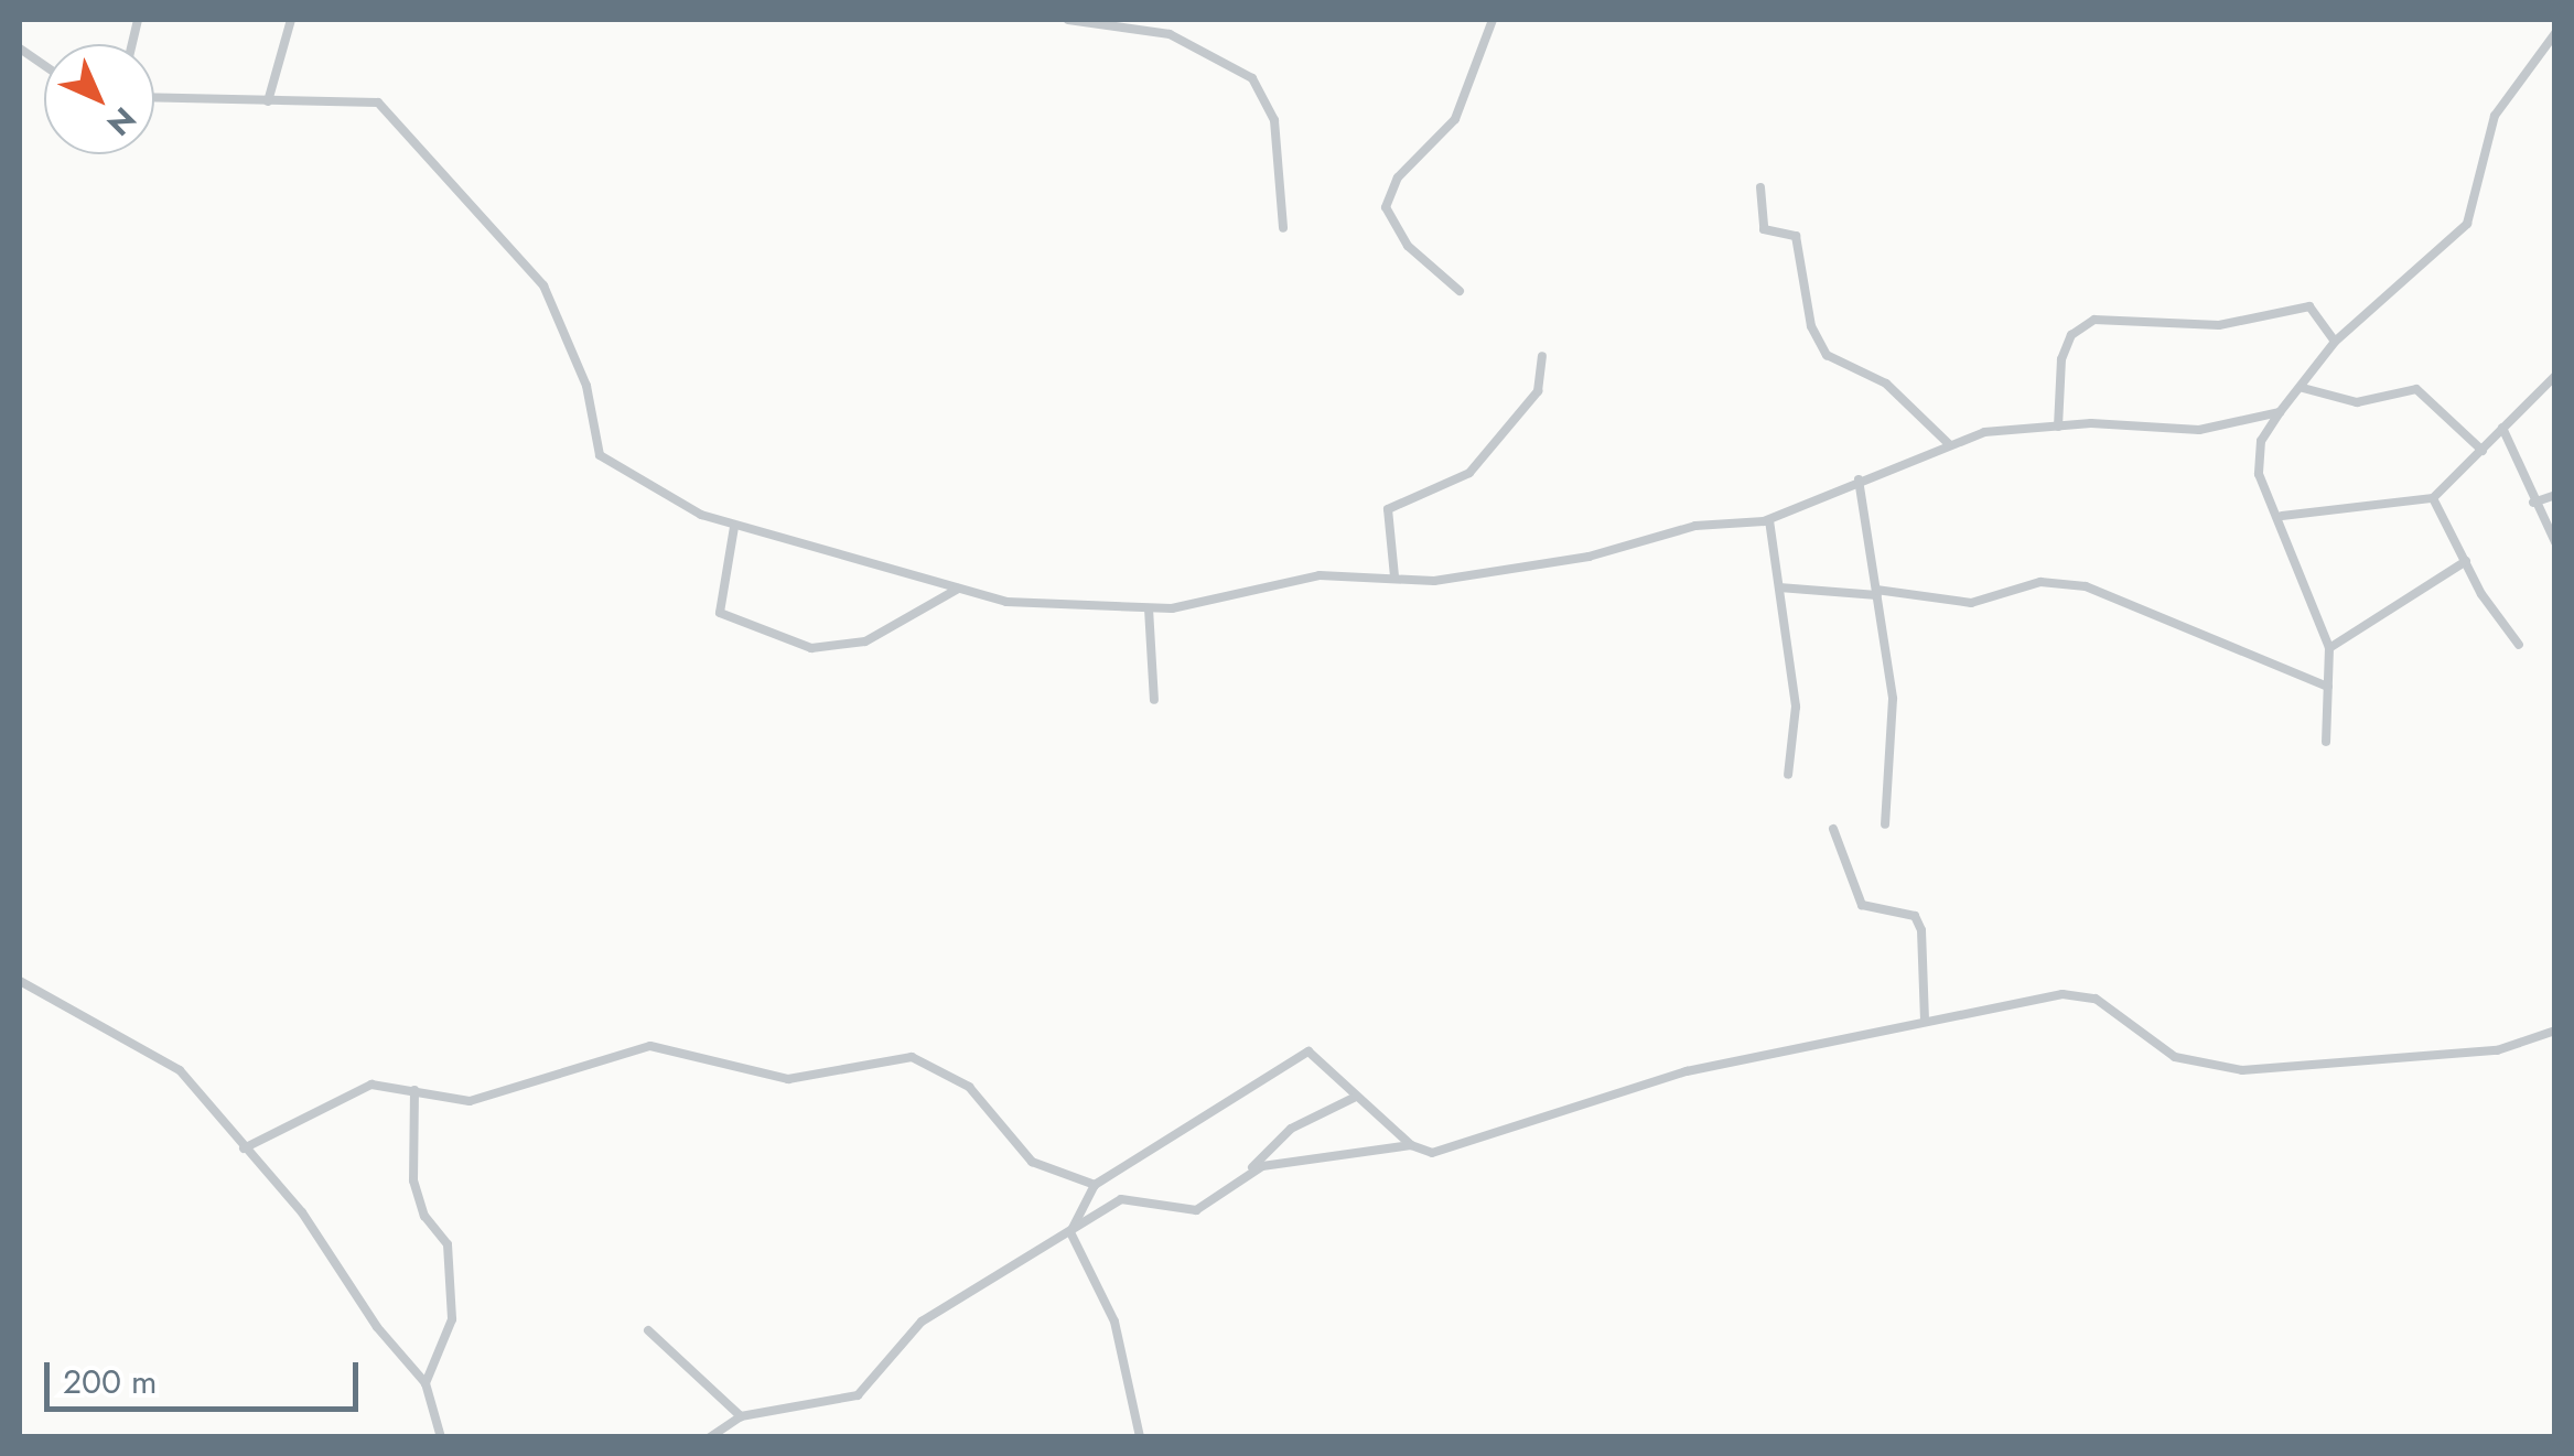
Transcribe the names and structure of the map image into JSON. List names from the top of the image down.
{
  "scale_bar": "200 m",
  "north": "bottom right"
}
